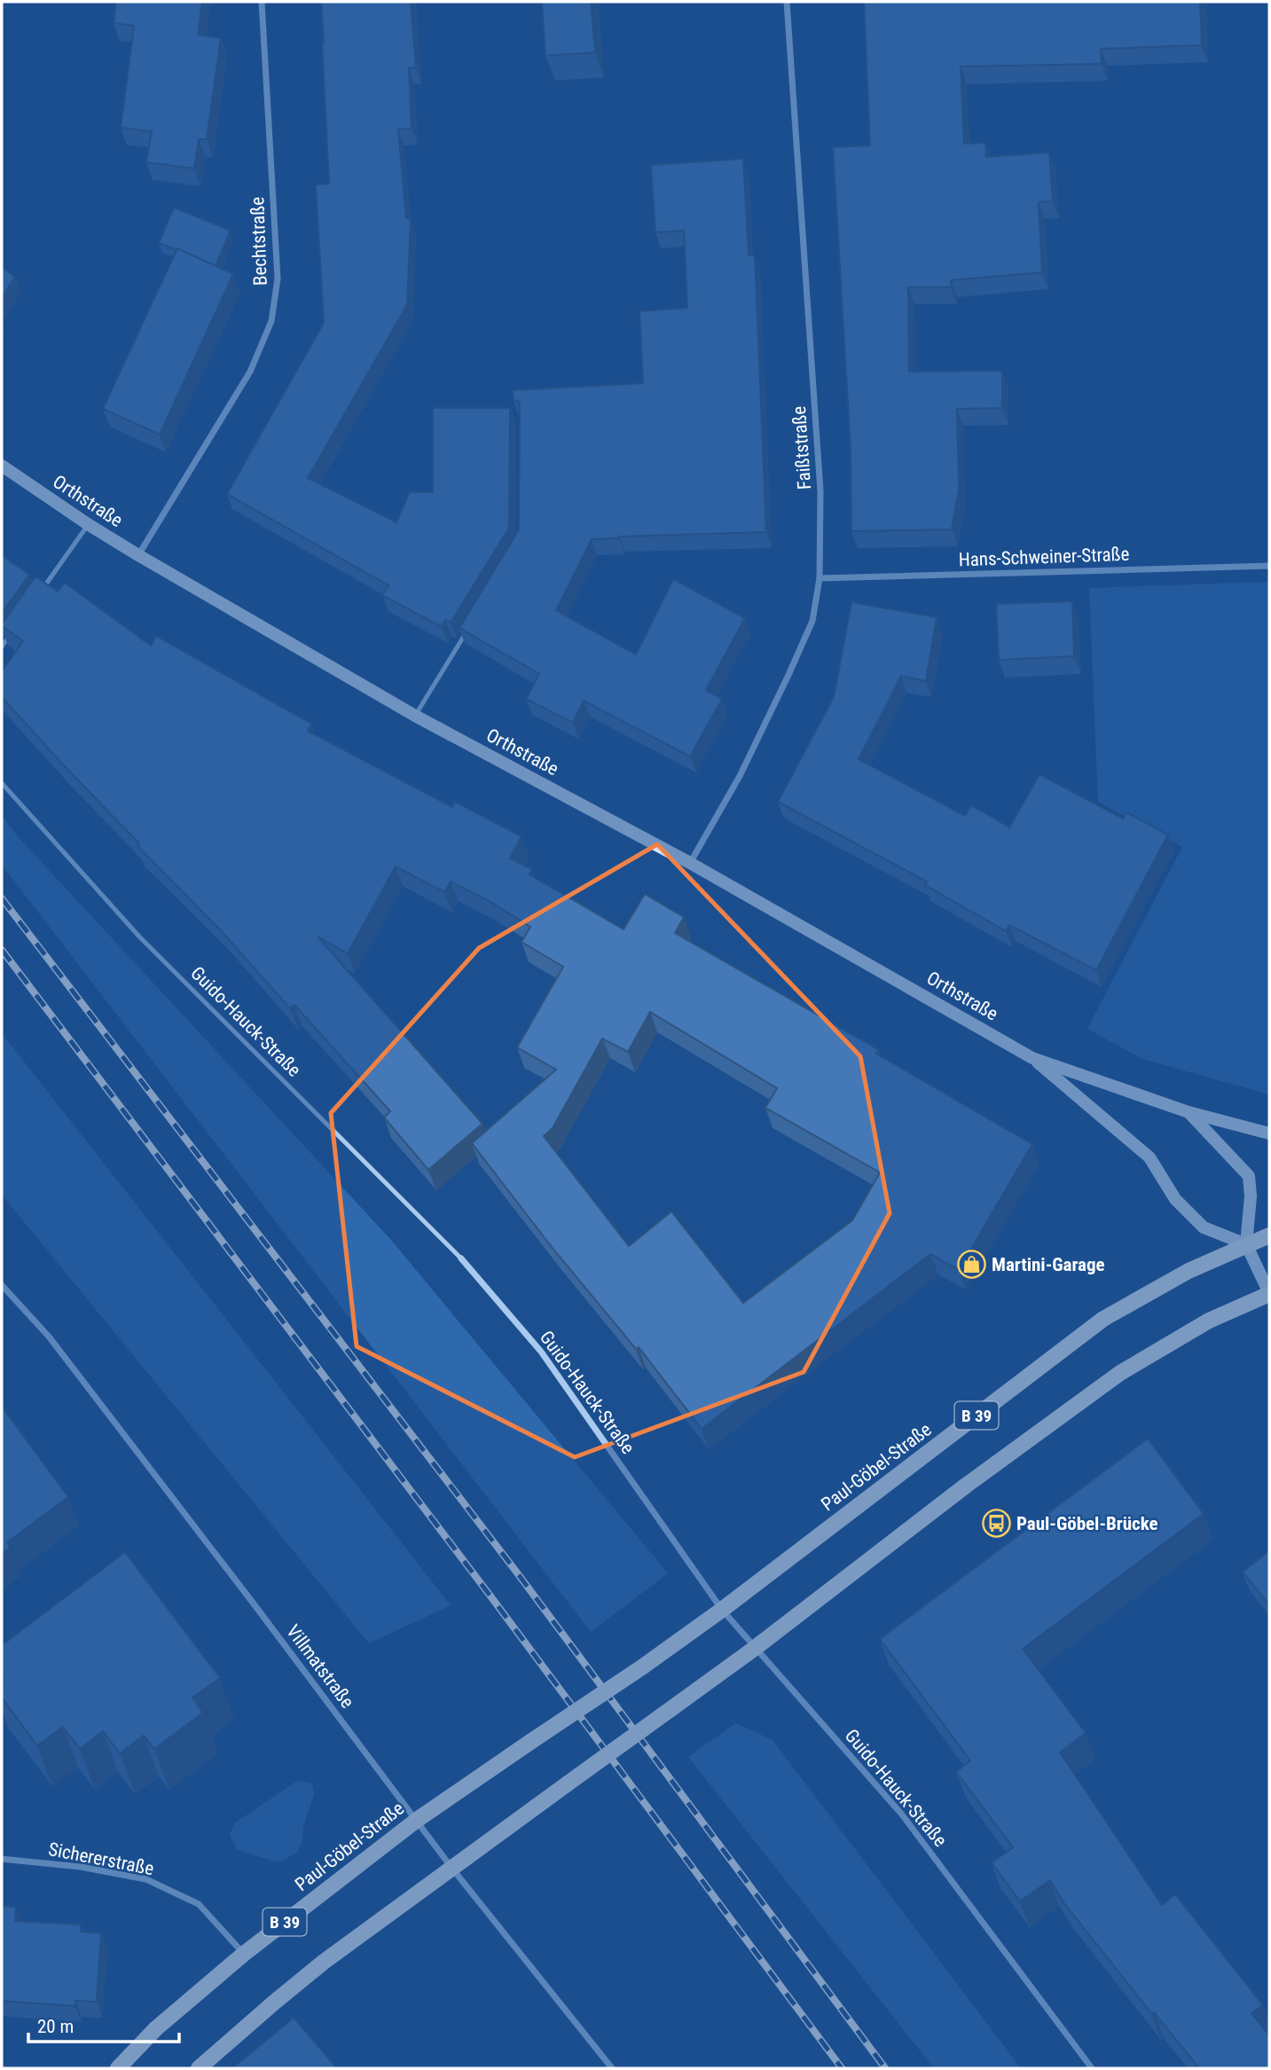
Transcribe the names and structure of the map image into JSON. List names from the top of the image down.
{
  "streets": {
    "main road": ["B 39", "Paul-Göbel-Straße"],
    "street": [
      "Bechtstraße",
      "Faißtstraße",
      "Orthstraße",
      "Hans-Schweiner-Straße",
      "Guido-Hauck-Straße",
      "Villmatstraße",
      "Sichererstraße"
    ]
  },
  "crossings": [
    ["Bechtstraße", "Orthstraße"],
    ["Faißtstraße", "Orthstraße"],
    ["Faißtstraße", "Hans-Schweiner-Straße"],
    ["Orthstraße", "Paul-Göbel-Straße"],
    ["Guido-Hauck-Straße", "B 39"],
    ["Guido-Hauck-Straße", "Paul-Göbel-Straße"],
    ["B 39", "Villmatstraße"],
    ["Paul-Göbel-Straße", "Villmatstraße"],
    ["Paul-Göbel-Straße", "Sichererstraße"]
  ],
  "places": {
    "shop": ["Martini-Garage"],
    "bus stop": ["Paul-Göbel-Brücke"]
  },
  "scale_bar": "20 m"
}
